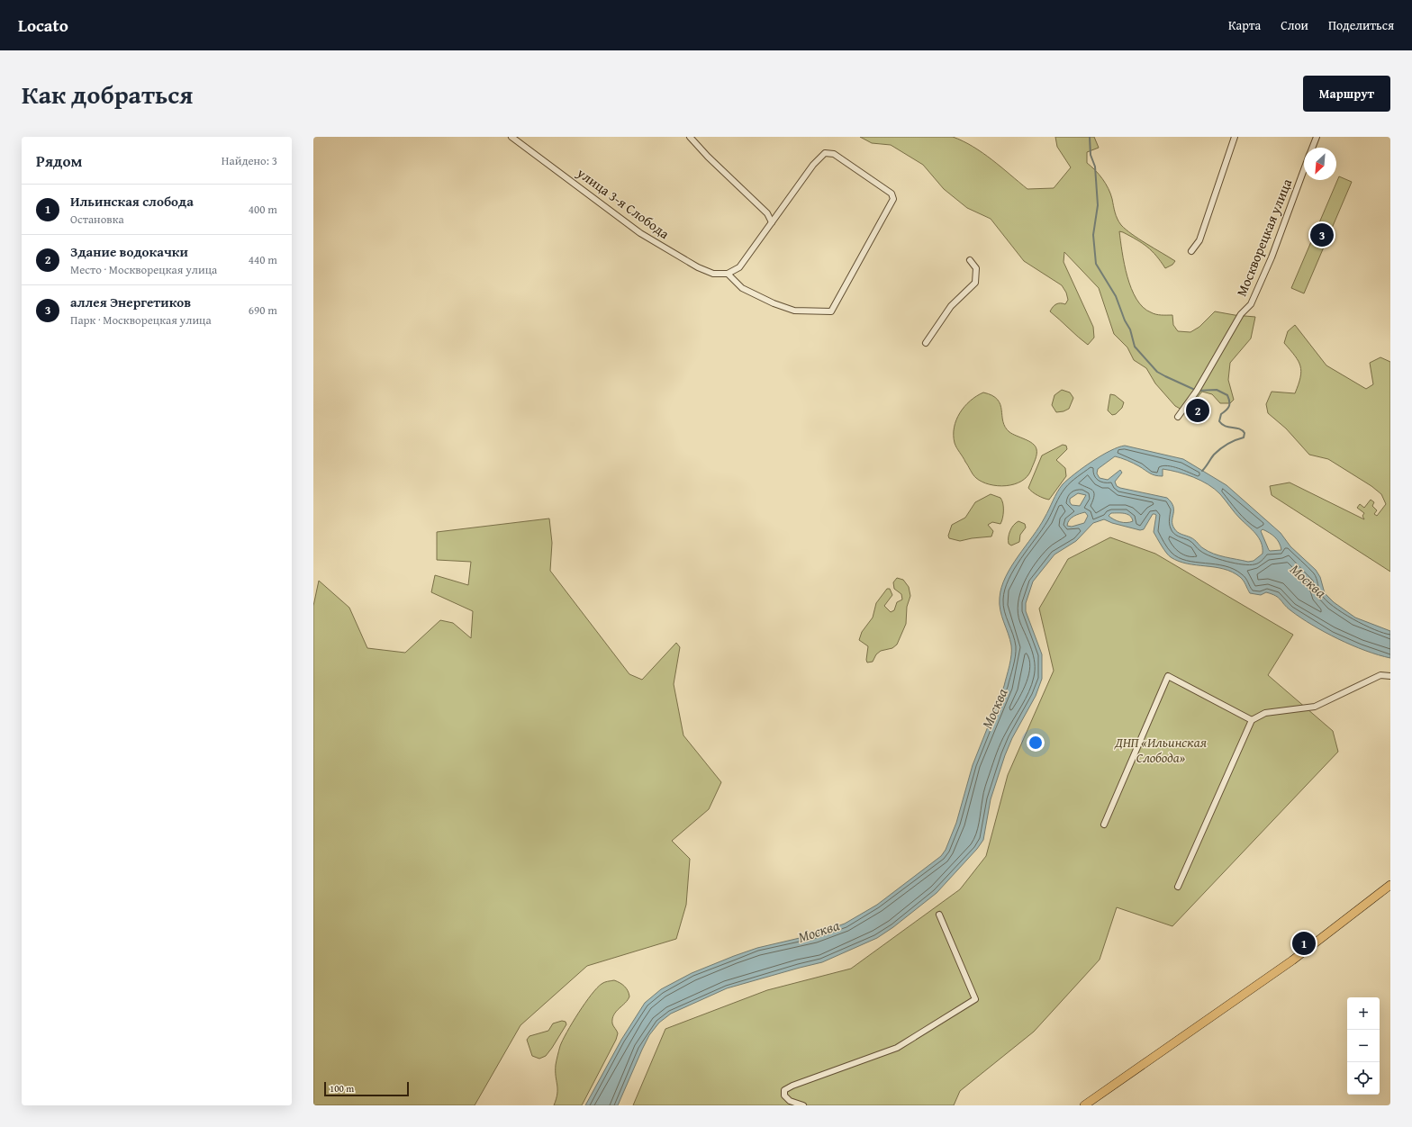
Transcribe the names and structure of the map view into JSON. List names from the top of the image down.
{
  "streets": {
    "street": ["улица 3-я Слобода", "Москворецкая улица"]
  },
  "water": ["Москва"],
  "parks": ["ДНП «Ильинская Слобода»"],
  "scale_bar": "100 m",
  "north": "bottom left",
  "page": {
    "header": "Locato",
    "nav": ["Карта", "Слои", "Поделиться"],
    "title": "Как добраться",
    "buttons": "Маршрут",
    "heading": ["Рядом", "Найдено: 3"],
    "list": [
      {
        "mark": "1",
        "name": "Ильинская слобода",
        "note": "Остановка",
        "value": "400 m"
      },
      {
        "mark": "2",
        "name": "Здание водокачки",
        "note": "Место · Москворецкая улица",
        "value": "440 m"
      },
      {
        "mark": "3",
        "name": "аллея Энергетиков",
        "note": "Парк · Москворецкая улица",
        "value": "690 m"
      }
    ],
    "pins": ["3", "2", "1"],
    "map_buttons": ["+", "−"],
    "scale": "100 m"
  }
}
